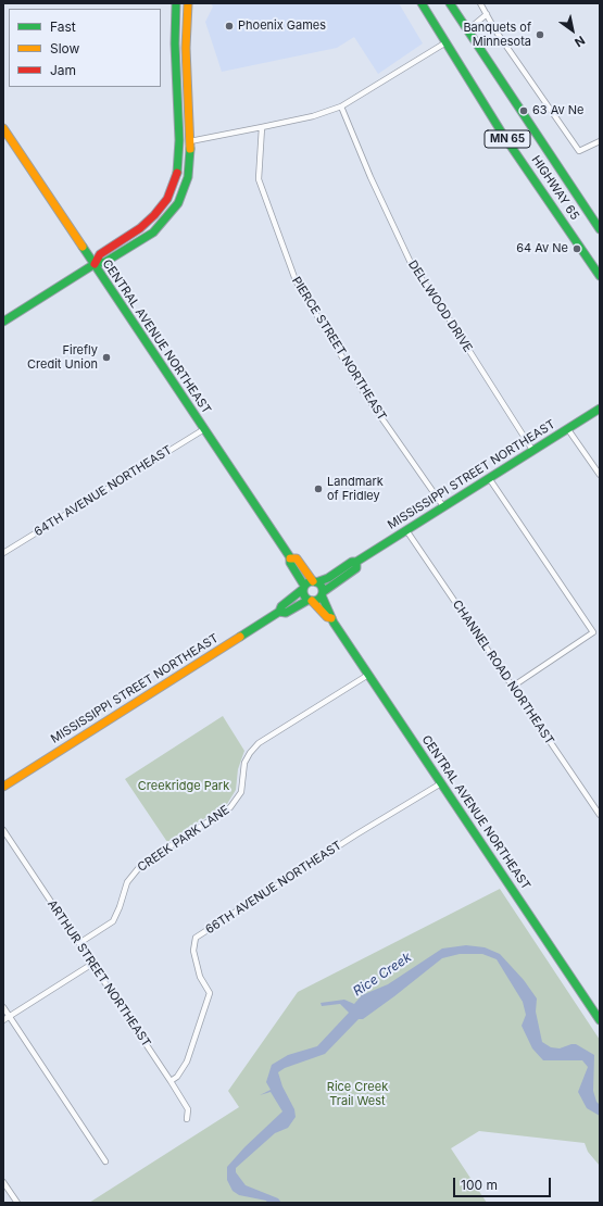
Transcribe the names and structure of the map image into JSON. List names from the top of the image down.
{
  "streets": {
    "main road": [
      "MN 65",
      "HIGHWAY 65",
      "CENTRAL AVENUE NORTHEAST",
      "MISSISSIPPI STREET NORTHEAST"
    ],
    "street": [
      "DELLWOOD DRIVE",
      "PIERCE STREET NORTHEAST",
      "64TH AVENUE NORTHEAST",
      "CHANNEL ROAD NORTHEAST",
      "CREEK PARK LANE",
      "66TH AVENUE NORTHEAST",
      "ARTHUR STREET NORTHEAST"
    ]
  },
  "crossings": [
    ["DELLWOOD DRIVE", "MISSISSIPPI STREET NORTHEAST"],
    ["CENTRAL AVENUE NORTHEAST", "MISSISSIPPI STREET NORTHEAST"],
    ["CENTRAL AVENUE NORTHEAST", "64TH AVENUE NORTHEAST"],
    ["CENTRAL AVENUE NORTHEAST", "CREEK PARK LANE"],
    ["CENTRAL AVENUE NORTHEAST", "66TH AVENUE NORTHEAST"],
    ["PIERCE STREET NORTHEAST", "MISSISSIPPI STREET NORTHEAST"],
    ["MISSISSIPPI STREET NORTHEAST", "CHANNEL ROAD NORTHEAST"],
    ["CREEK PARK LANE", "ARTHUR STREET NORTHEAST"],
    ["66TH AVENUE NORTHEAST", "ARTHUR STREET NORTHEAST"]
  ],
  "water": ["Rice Creek"],
  "parks": ["Creekridge Park", "Rice Creek Trail West"],
  "places": [
    "Phoenix Games",
    "Banquets of Minnesota",
    "63 Av Ne",
    "64 Av Ne",
    "Firefly Credit Union",
    "Landmark of Fridley"
  ],
  "legend": ["Fast", "Slow", "Jam"],
  "scale_bar": "100 m",
  "north": "bottom right"
}
